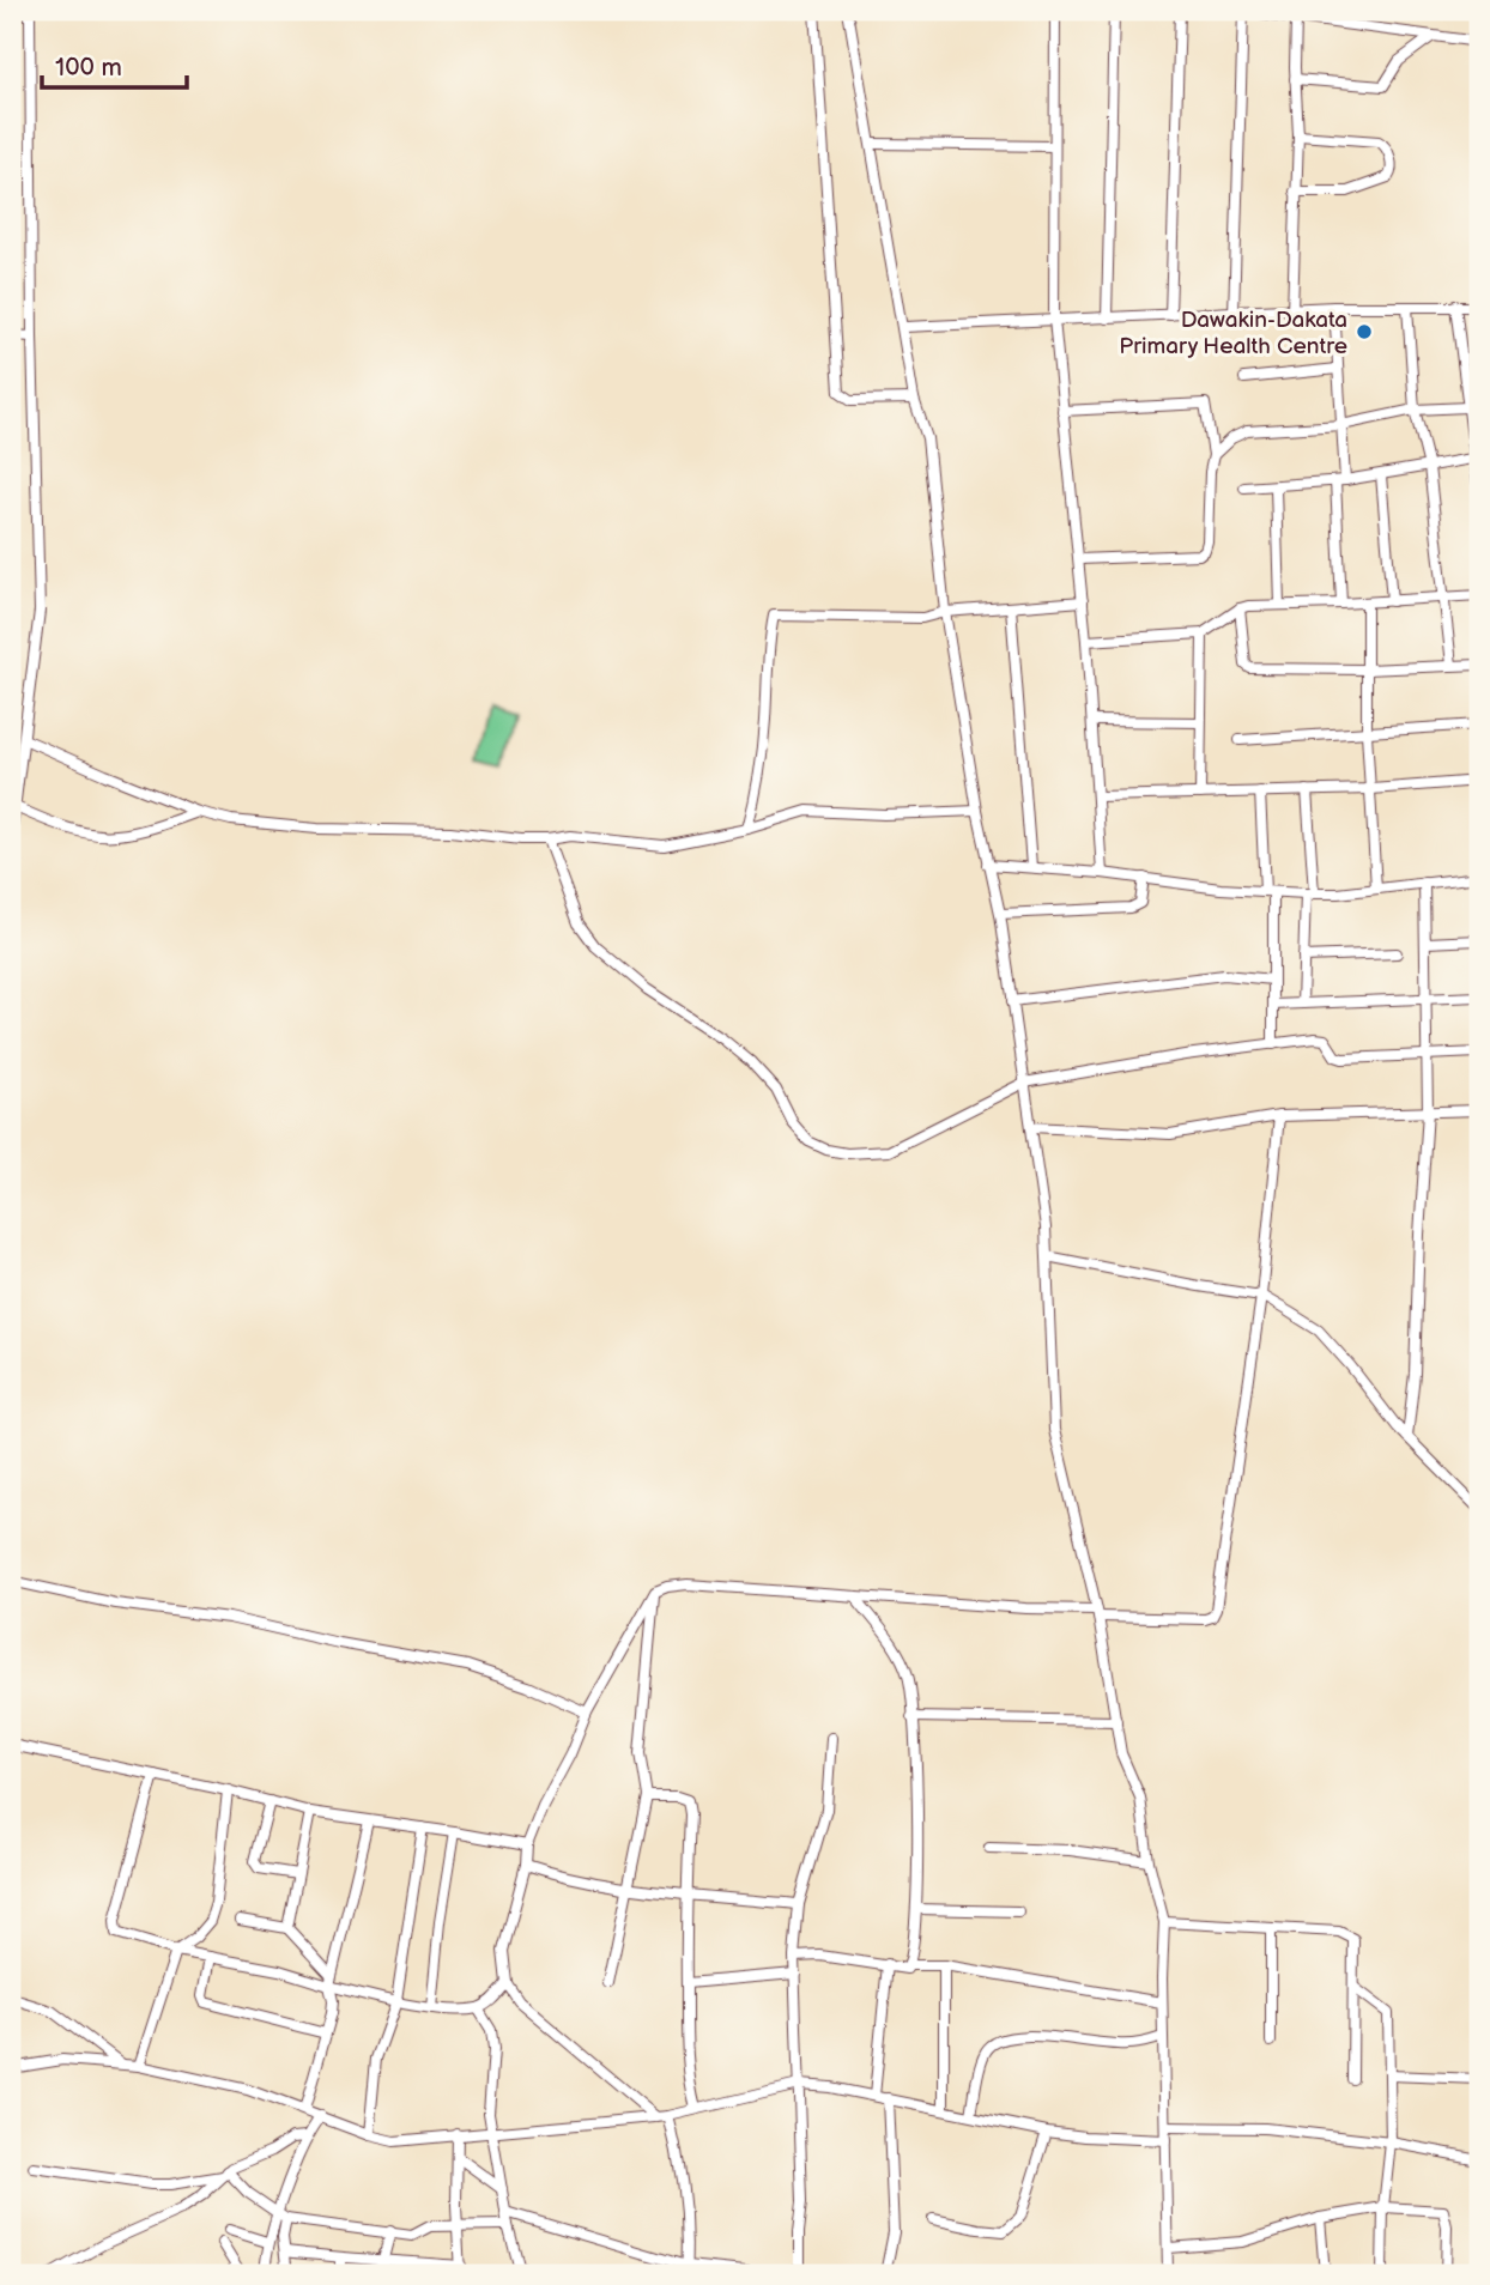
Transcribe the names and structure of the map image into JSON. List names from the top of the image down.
{
  "places": ["Dawakin-Dakata Primary Health Centre"],
  "scale_bar": "100 m"
}
